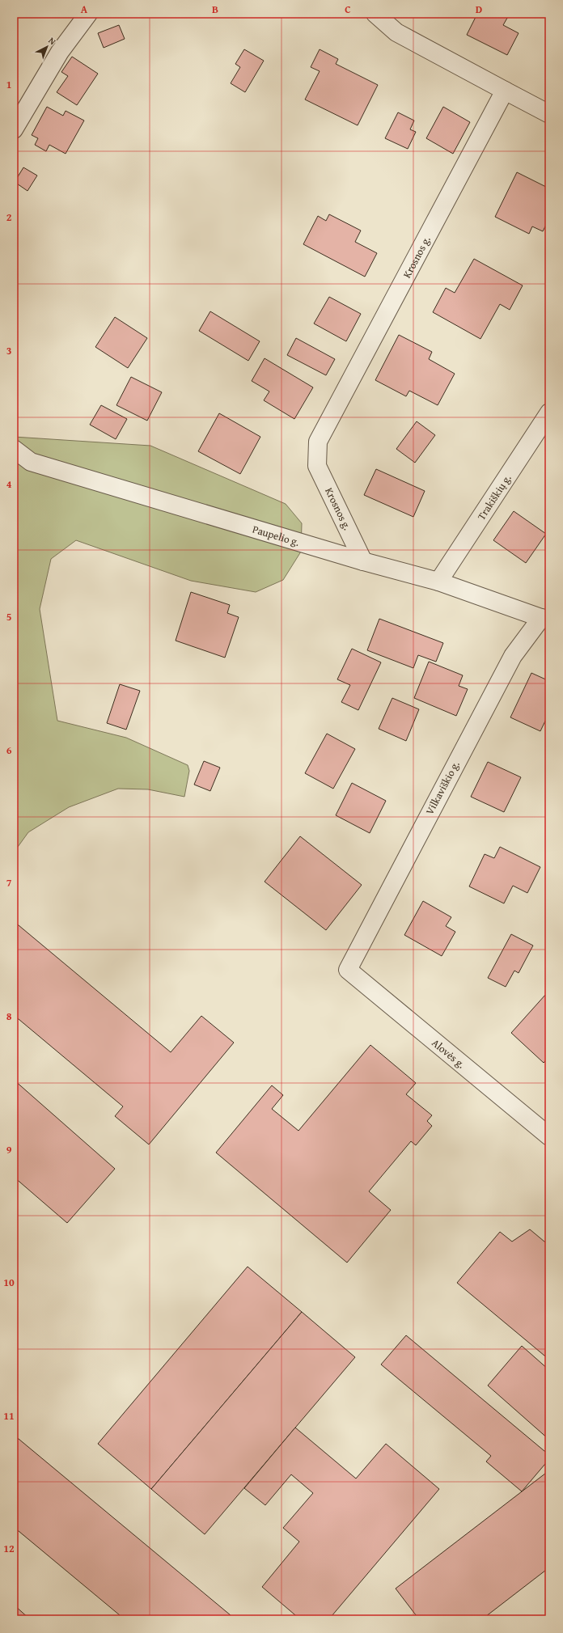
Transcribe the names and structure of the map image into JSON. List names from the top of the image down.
{
  "streets": {
    "street": [
      "Krosnos g.",
      "Trakiškių g.",
      "Paupelio g.",
      "Vilkaviškio g.",
      "Alovės g."
    ]
  },
  "crossings": [
    ["Krosnos g.", "Paupelio g."],
    ["Trakiškių g.", "Paupelio g."],
    ["Paupelio g.", "Vilkaviškio g."],
    ["Vilkaviškio g.", "Alovės g."]
  ],
  "north": "top right",
  "grid": {
    "columns": [
      "A",
      "B",
      "C",
      "D"
    ],
    "rows": [
      "1",
      "2",
      "3",
      "4",
      "5",
      "6",
      "7",
      "8",
      "9",
      "10",
      "11",
      "12"
    ]
  }
}
